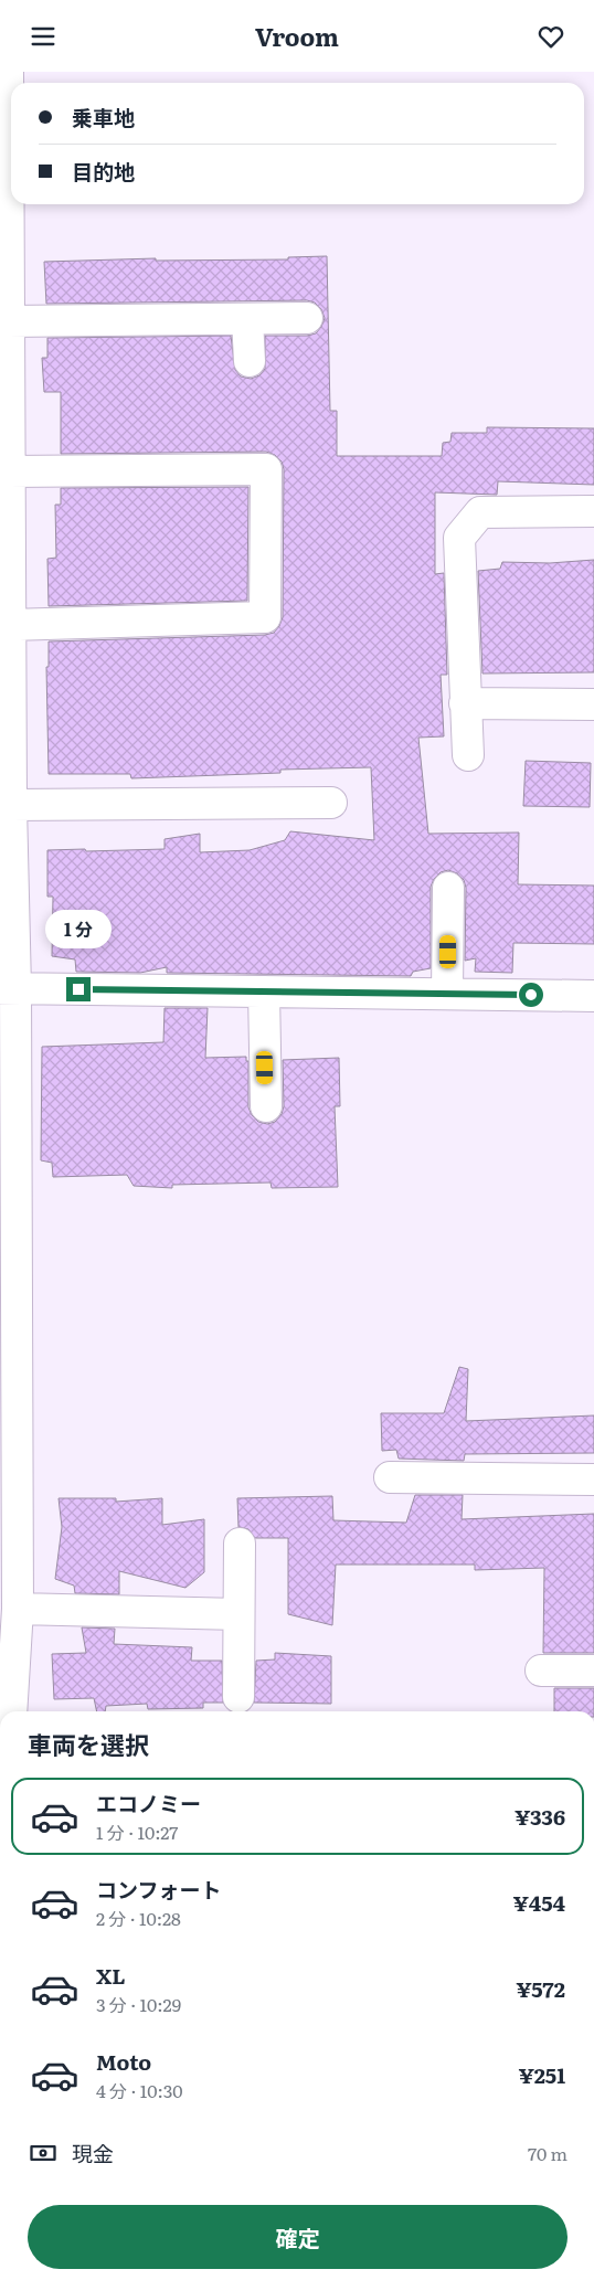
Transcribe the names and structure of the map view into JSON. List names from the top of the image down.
{
  "page": {
    "header": "Vroom",
    "banner": ["乗車地", "目的地"],
    "bubble": "1 分",
    "heading": "車両を選択",
    "list": [
      {
        "name": "エコノミー",
        "note": "1 分 · 10:27",
        "value": "¥336"
      },
      {
        "name": "コンフォート",
        "note": "2 分 · 10:28",
        "value": "¥454"
      },
      {
        "name": "XL",
        "note": "3 分 · 10:29",
        "value": "¥572"
      },
      {
        "name": "Moto",
        "note": "4 分 · 10:30",
        "value": "¥251"
      }
    ],
    "pay": ["現金", "70 m"],
    "buttons": "確定"
  }
}
